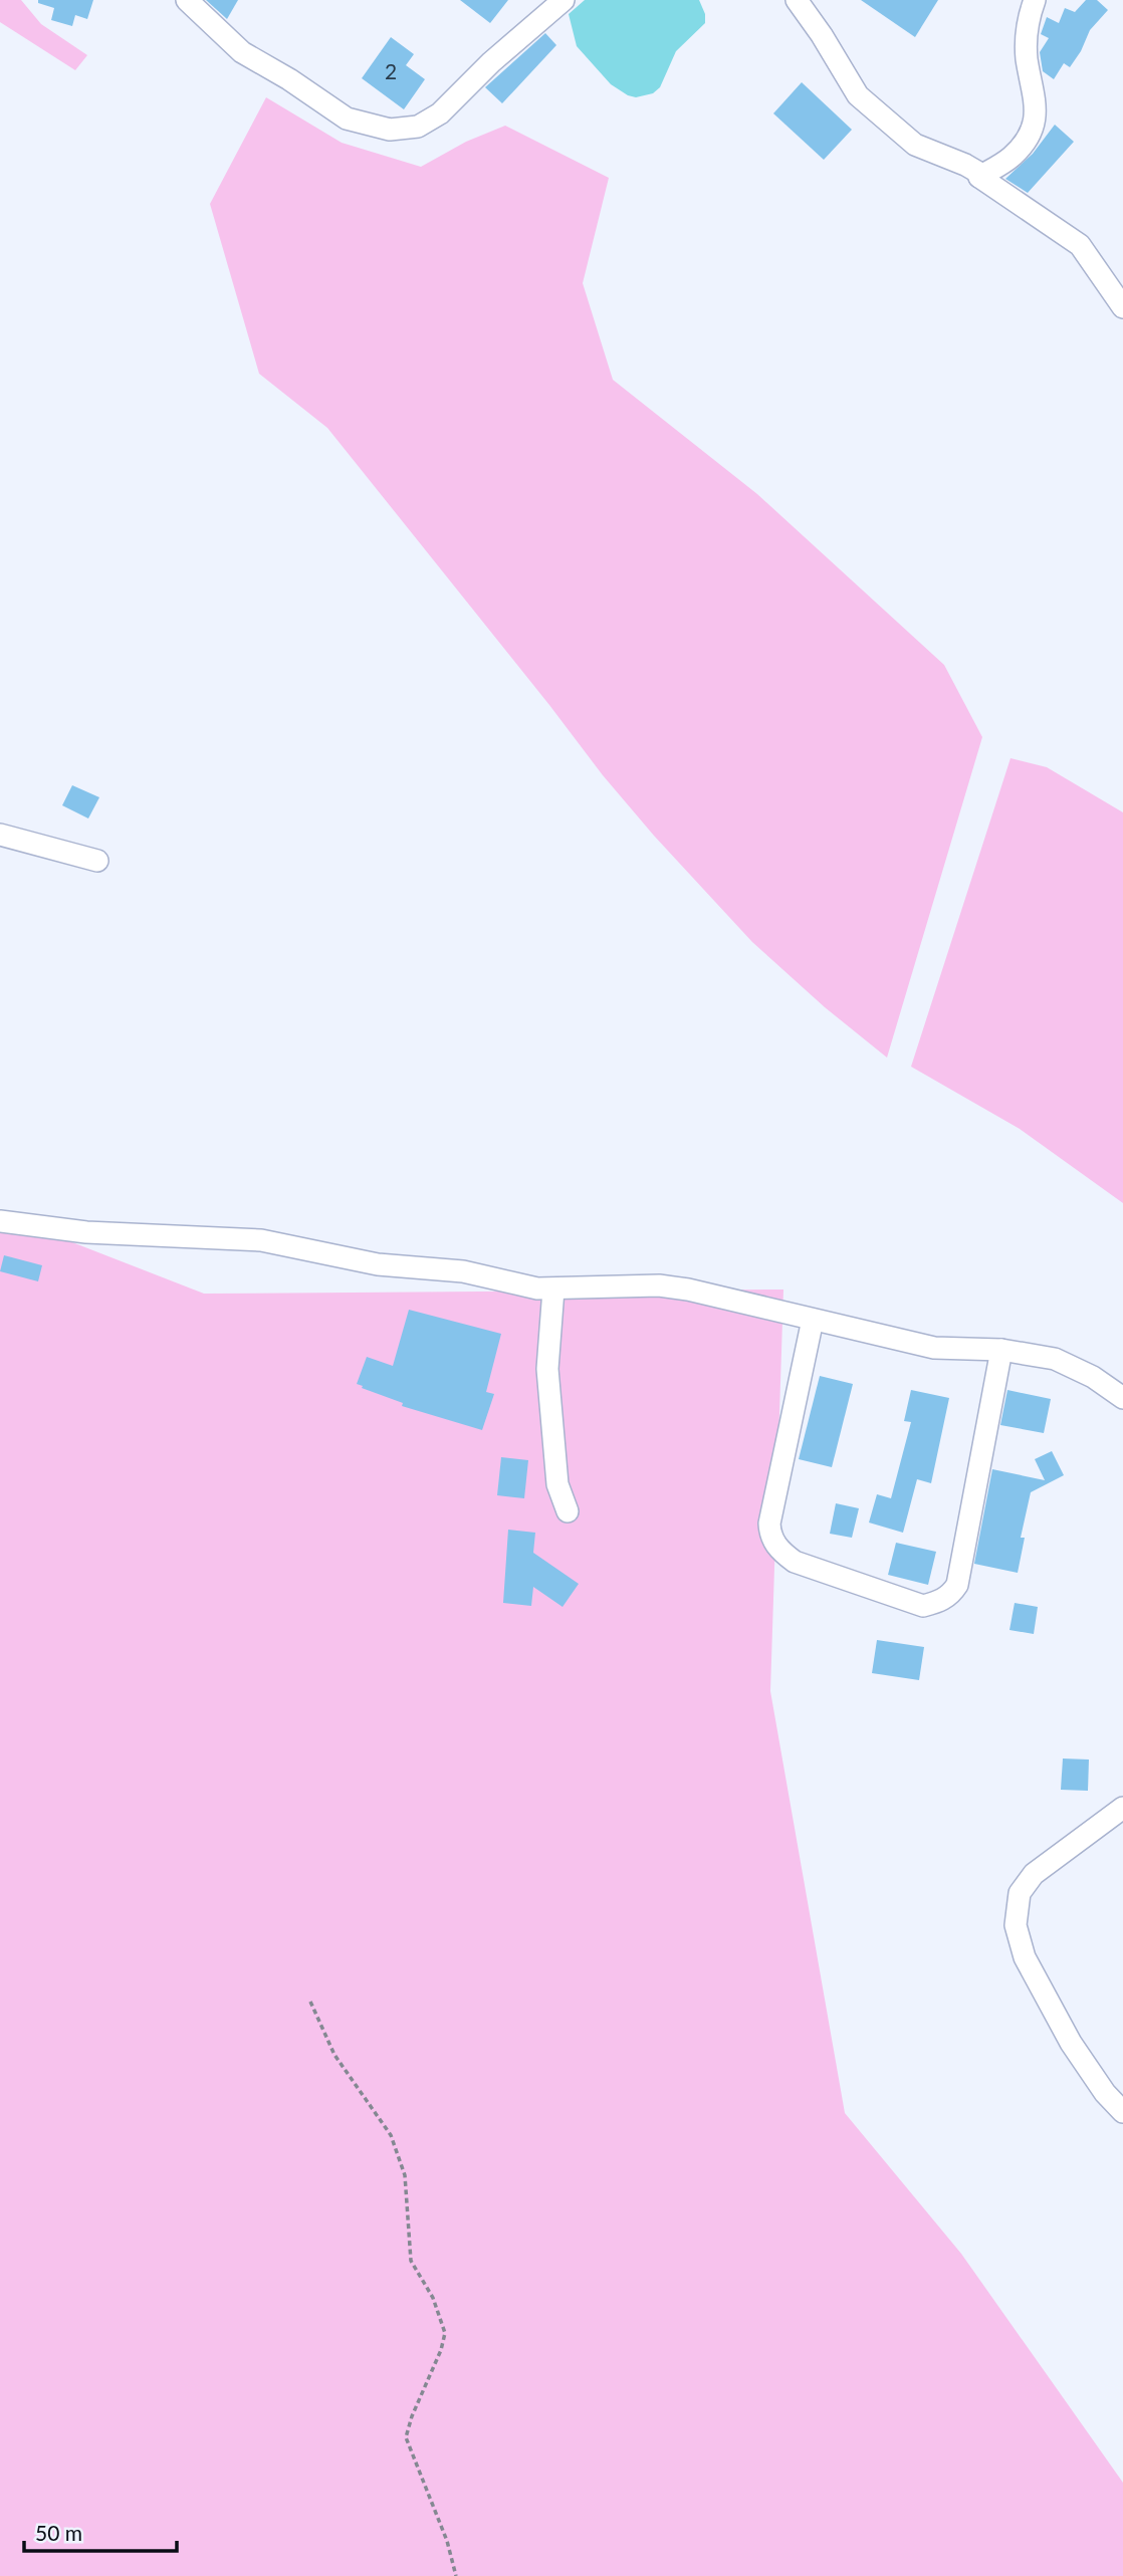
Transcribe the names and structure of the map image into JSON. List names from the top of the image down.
{
  "house_numbers": ["2"],
  "scale_bar": "50 m"
}
